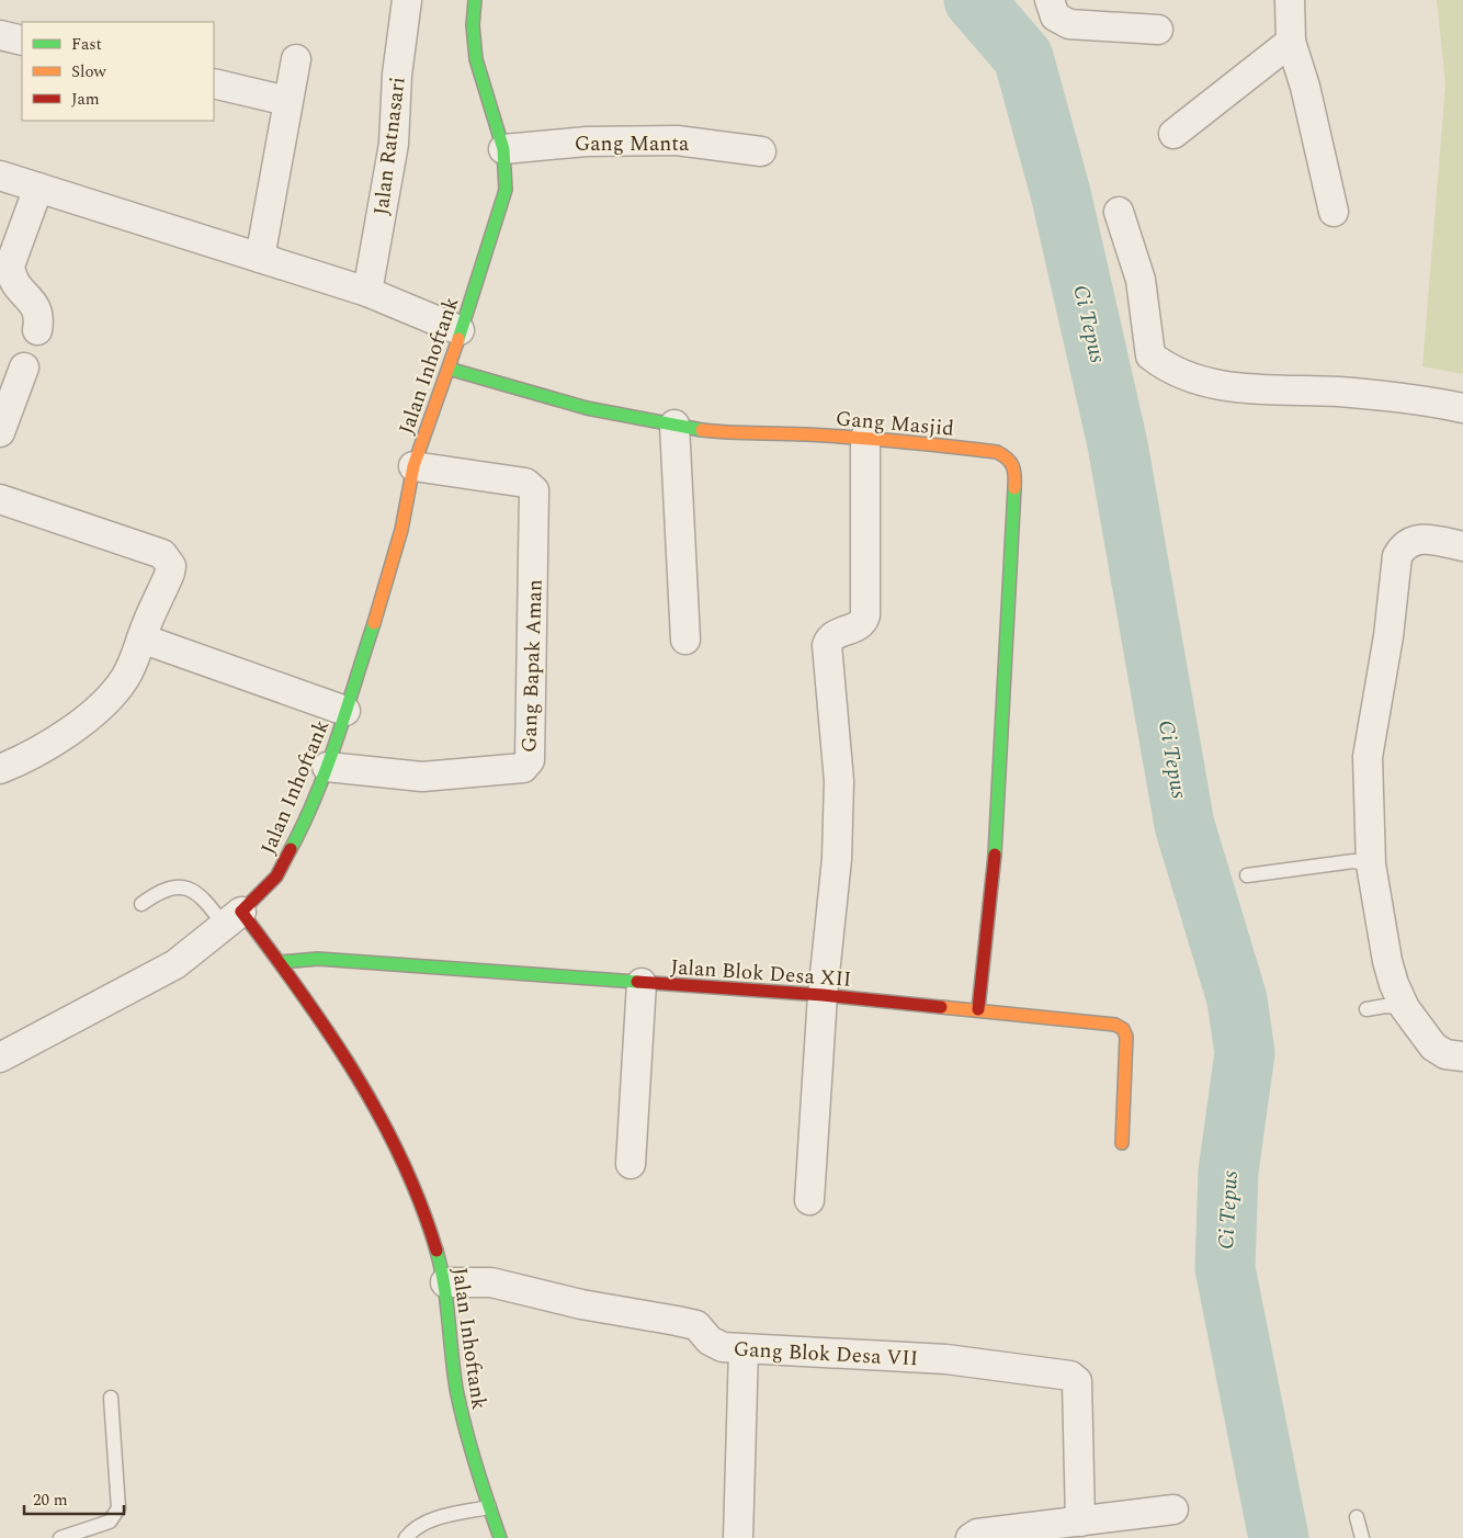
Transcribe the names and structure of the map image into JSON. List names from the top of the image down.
{
  "streets": {
    "street": [
      "Gang Manta",
      "Jalan Ratnasari",
      "Jalan Inhoftank",
      "Gang Masjid",
      "Gang Bapak Aman",
      "Jalan Blok Desa XII",
      "Gang Blok Desa VII"
    ]
  },
  "crossings": [
    ["Gang Manta", "Jalan Inhoftank"],
    ["Jalan Inhoftank", "Gang Masjid"],
    ["Jalan Inhoftank", "Gang Bapak Aman"],
    ["Jalan Inhoftank", "Jalan Blok Desa XII"],
    ["Jalan Inhoftank", "Gang Blok Desa VII"],
    ["Gang Masjid", "Jalan Blok Desa XII"]
  ],
  "water": ["Ci Tepus"],
  "legend": ["Fast", "Slow", "Jam"],
  "scale_bar": "20 m"
}
